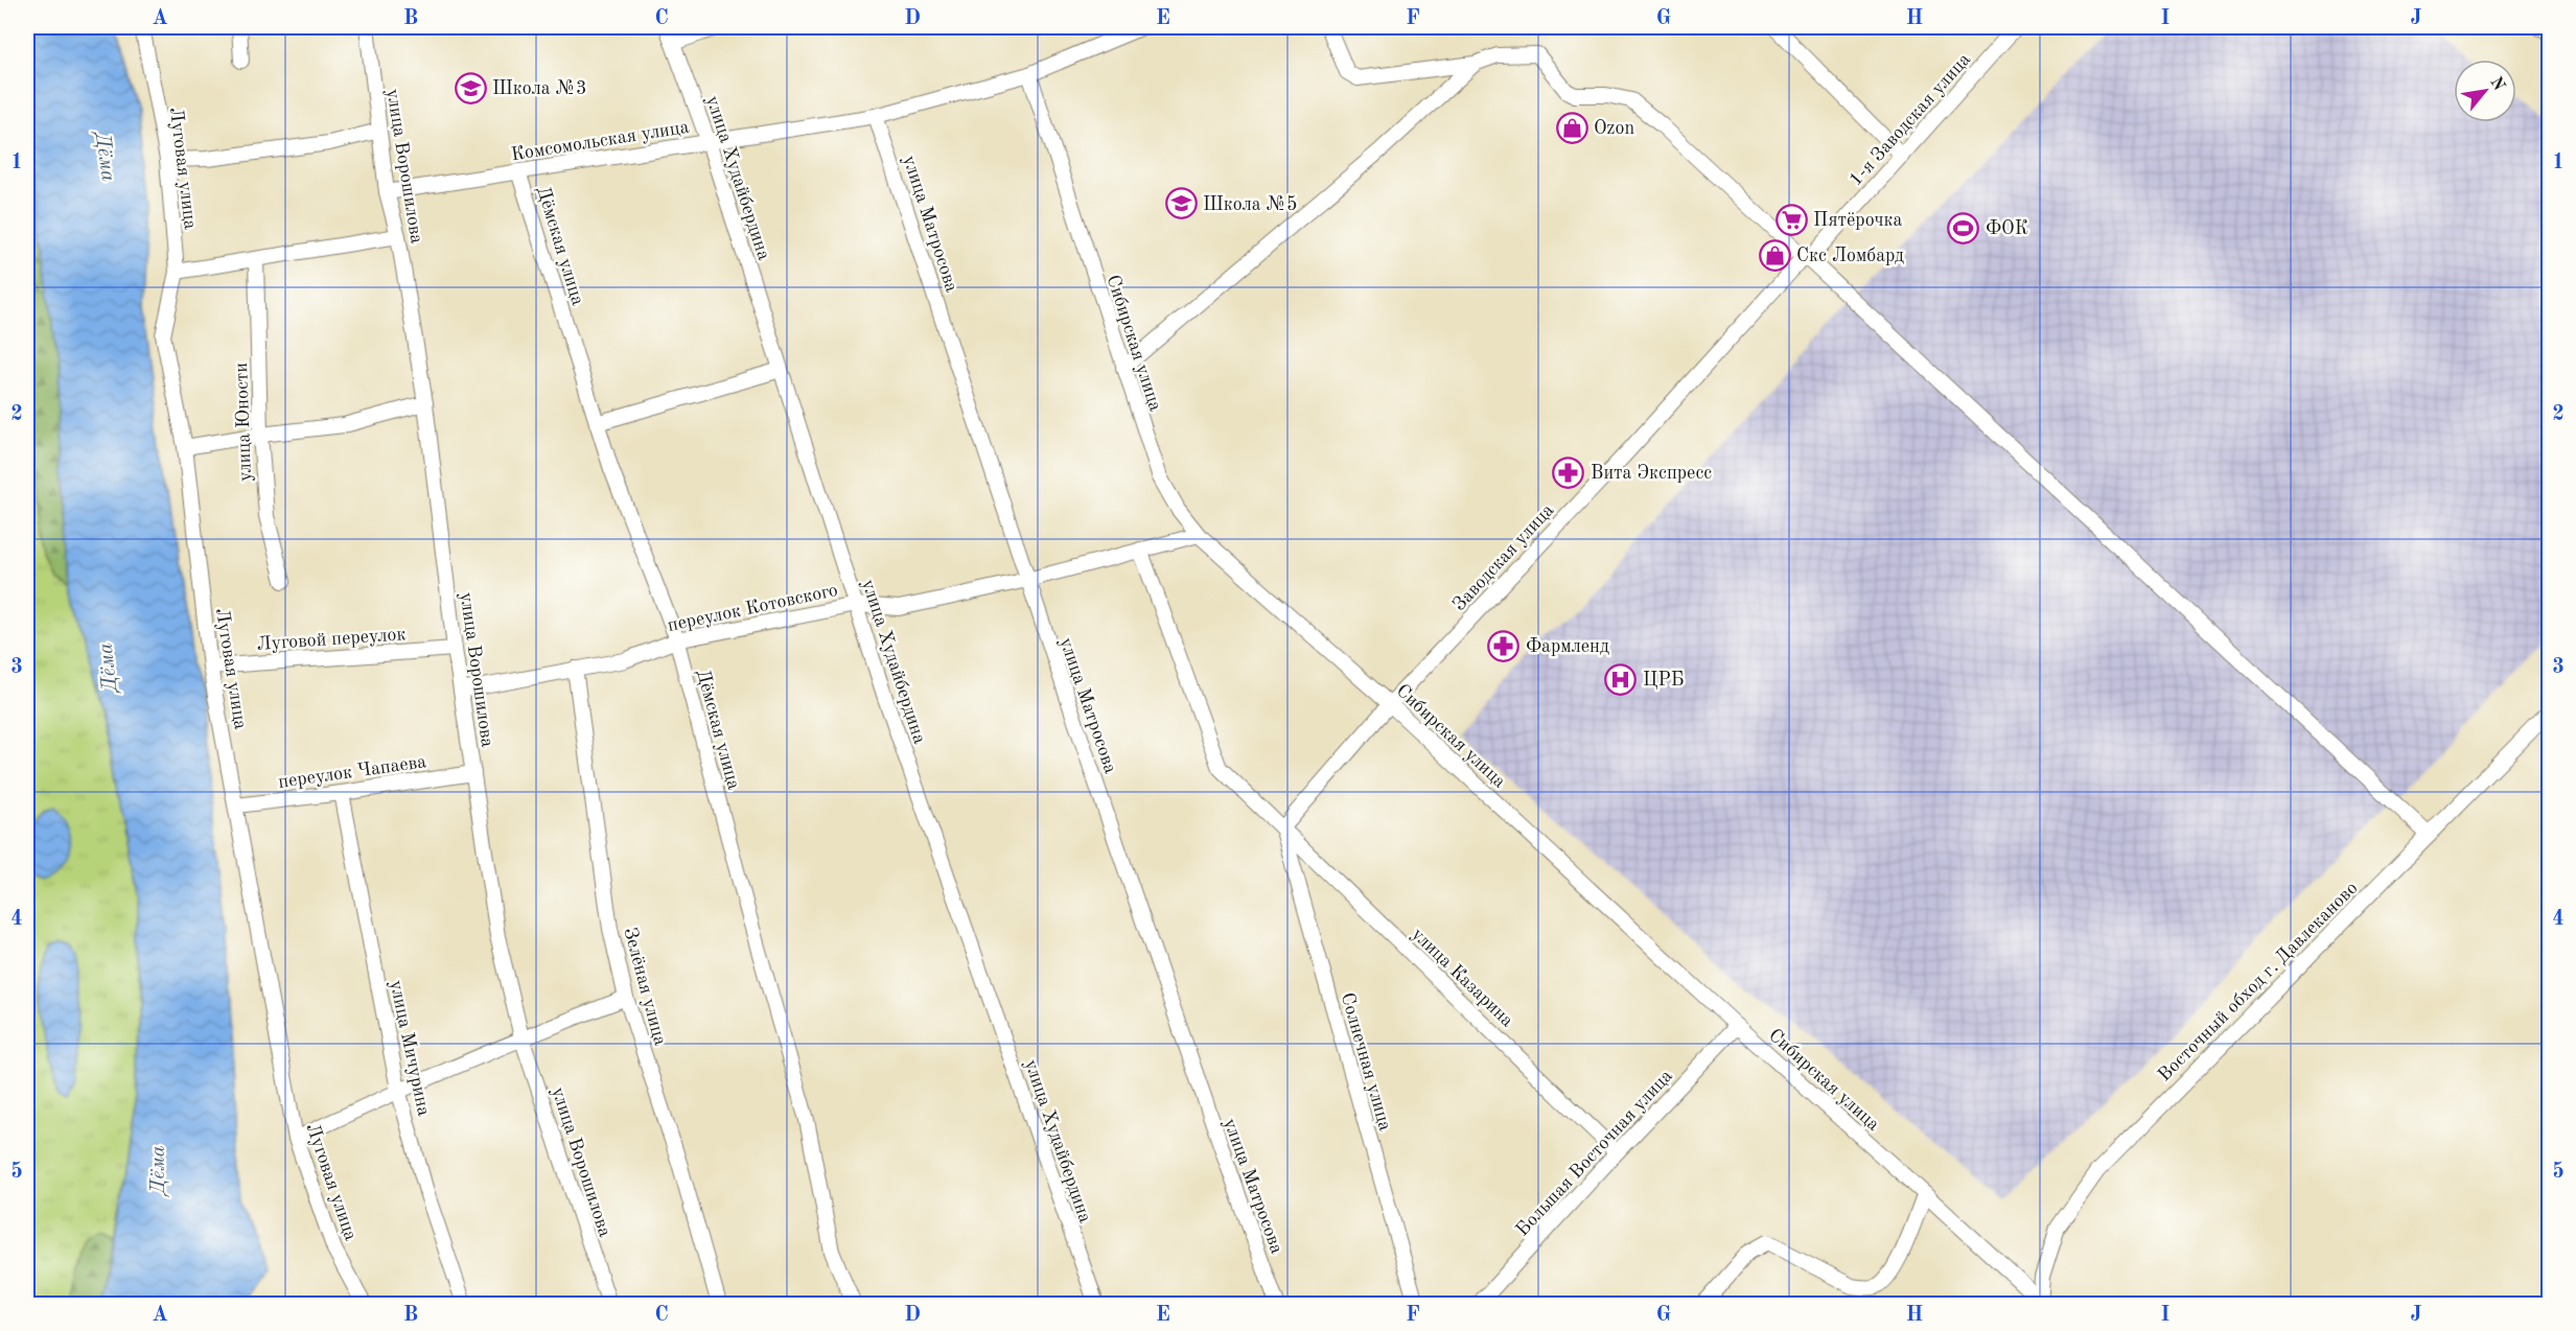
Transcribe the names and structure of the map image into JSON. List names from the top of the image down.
{
  "streets": {
    "street": [
      "1-я Заводская улица",
      "Комсомольская улица",
      "улица Ворошилова",
      "Луговая улица",
      "улица Худайбердина",
      "улица Матросова",
      "Дёмская улица",
      "Сибирская улица",
      "улица Юности",
      "Заводская улица",
      "переулок Котовского",
      "Луговой переулок",
      "переулок Чапаева",
      "улица Казарина",
      "Восточный обход г. Давлеканово",
      "Зелёная улица",
      "улица Мичурина",
      "Солнечная улица",
      "Большая Восточная улица"
    ]
  },
  "crossings": [
    ["1-я Заводская улица", "Заводская улица"],
    ["Комсомольская улица", "улица Ворошилова"],
    ["Комсомольская улица", "улица Худайбердина"],
    ["Комсомольская улица", "улица Матросова"],
    ["Комсомольская улица", "Дёмская улица"],
    ["Комсомольская улица", "Сибирская улица"],
    ["улица Ворошилова", "переулок Котовского"],
    ["улица Ворошилова", "Луговой переулок"],
    ["улица Ворошилова", "переулок Чапаева"],
    ["Луговая улица", "Луговой переулок"],
    ["Луговая улица", "переулок Чапаева"],
    ["улица Худайбердина", "переулок Котовского"],
    ["улица Матросова", "переулок Котовского"],
    ["Дёмская улица", "переулок Котовского"],
    ["Сибирская улица", "Заводская улица"],
    ["Сибирская улица", "переулок Котовского"],
    ["Сибирская улица", "Восточный обход г. Давлеканово"],
    ["Сибирская улица", "Большая Восточная улица"],
    ["Заводская улица", "улица Казарина"],
    ["Заводская улица", "Солнечная улица"],
    ["переулок Котовского", "улица Казарина"],
    ["переулок Котовского", "Зелёная улица"],
    ["переулок Чапаева", "улица Мичурина"],
    ["улица Казарина", "Солнечная улица"],
    ["улица Казарина", "Большая Восточная улица"]
  ],
  "water": ["Дёма"],
  "places": {
    "school or university": ["Школа №3", "Школа №5"],
    "shop": ["Ozon", "Скс Ломбард"],
    "supermarket": ["Пятёрочка"],
    "sports": ["ФОК"],
    "pharmacy": ["Вита Экспресс", "Фармленд"],
    "hospital": ["ЦРБ"]
  },
  "north": "top right",
  "grid": {
    "columns": [
      "A",
      "B",
      "C",
      "D",
      "E",
      "F",
      "G",
      "H",
      "I",
      "J"
    ],
    "rows": [
      "1",
      "2",
      "3",
      "4",
      "5"
    ]
  }
}
